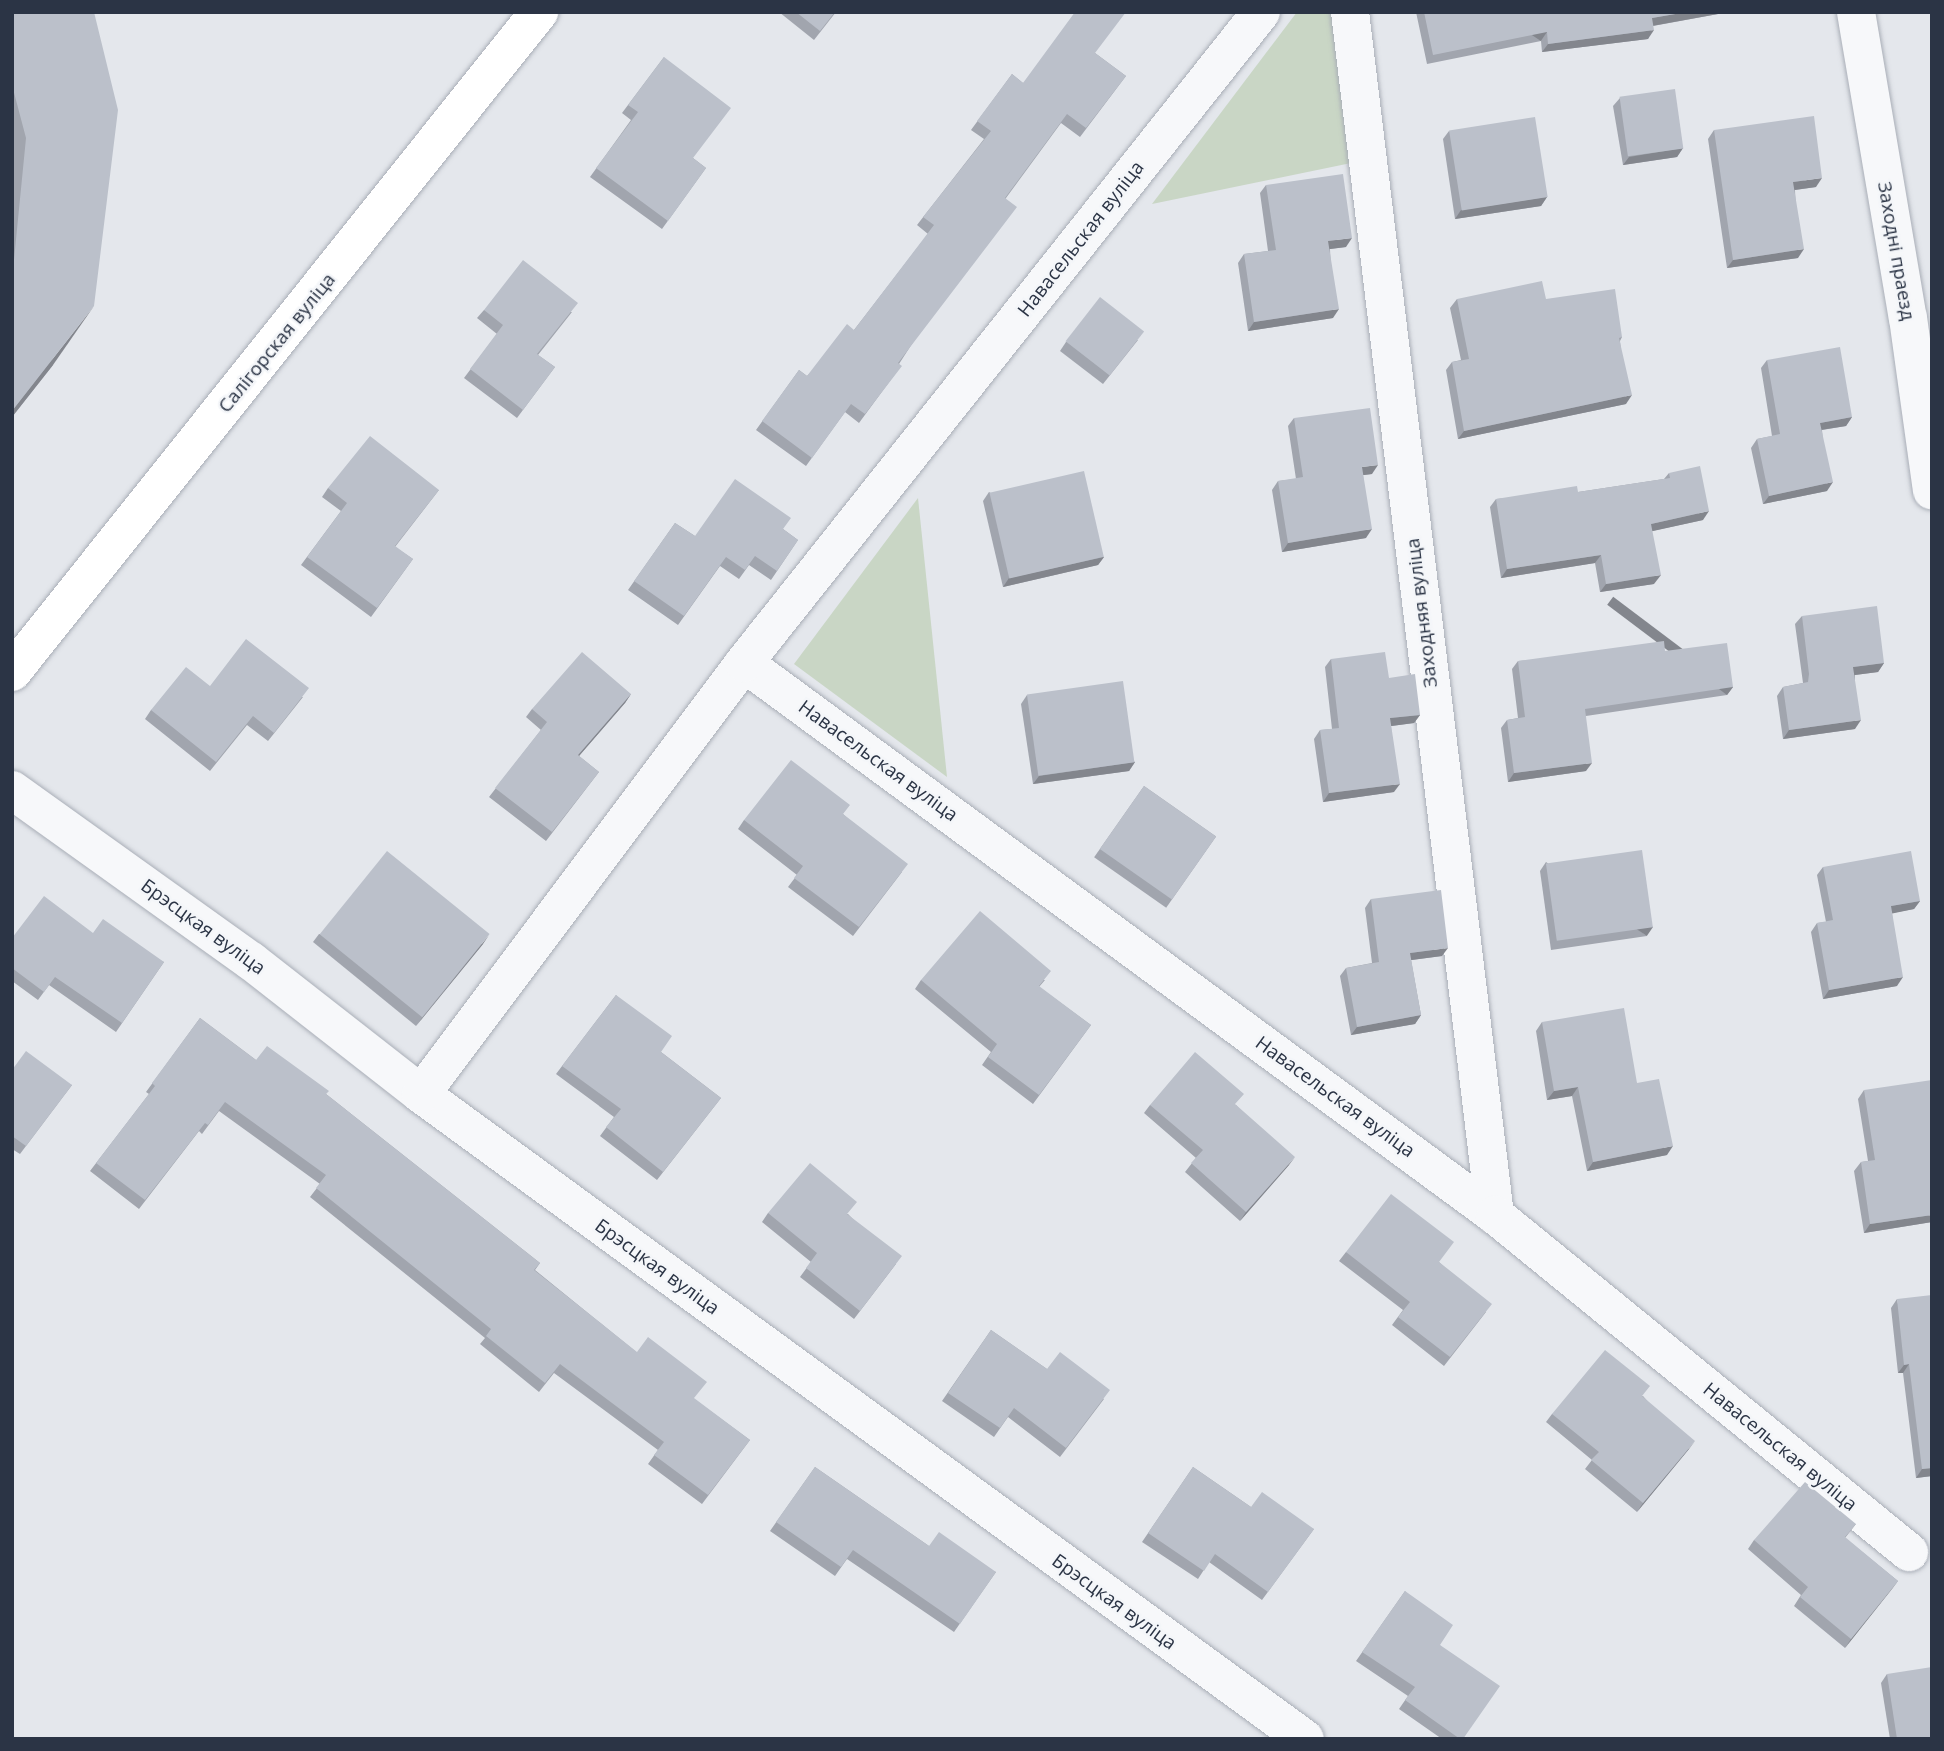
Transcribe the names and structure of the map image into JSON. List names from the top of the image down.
{
  "streets": {
    "main road": ["Салігорская вуліца"],
    "street": [
      "Навасельская вуліца",
      "Заходні праезд",
      "Заходняя вуліца",
      "Брэсцкая вуліца"
    ]
  },
  "crossings": [
    ["Навасельская вуліца", "Заходняя вуліца"],
    ["Навасельская вуліца", "Брэсцкая вуліца"]
  ]
}
